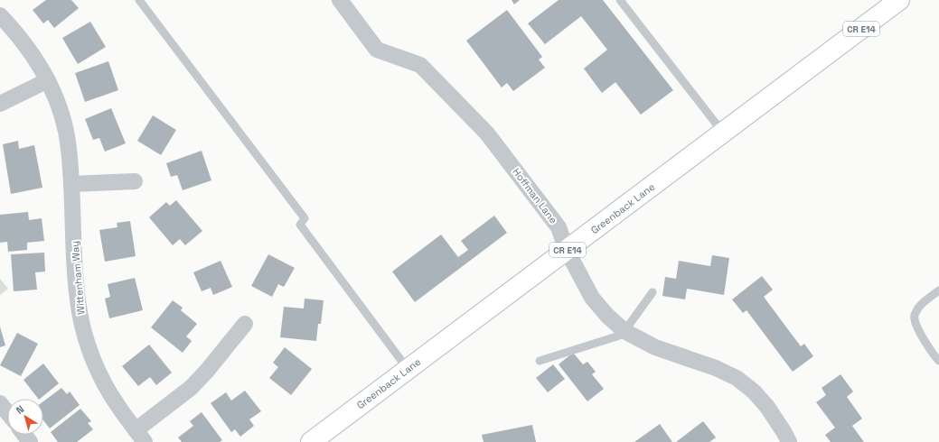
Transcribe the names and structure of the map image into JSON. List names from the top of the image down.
{
  "streets": {
    "main road": ["CR E14", "Greenback Lane"],
    "street": ["Hoffman Lane", "Wittenham Way"]
  },
  "crossings": [
    ["Hoffman Lane", "Greenback Lane"]
  ],
  "north": "top left"
}
